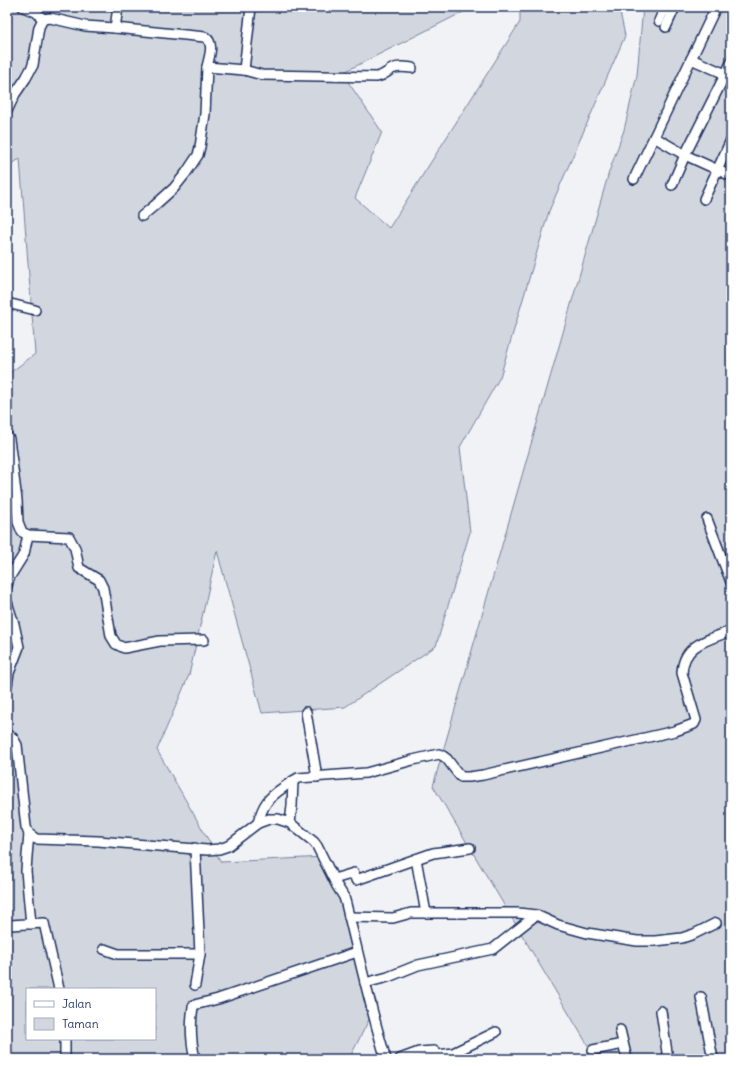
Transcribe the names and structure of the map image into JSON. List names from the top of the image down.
{
  "legend": ["Jalan", "Taman"]
}
